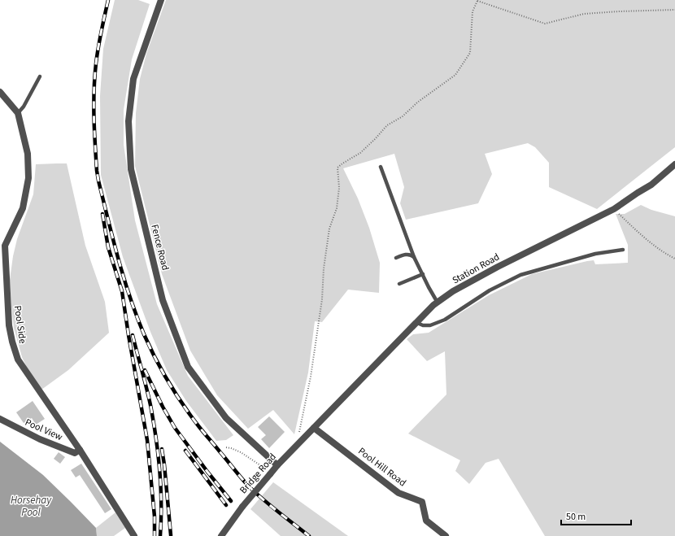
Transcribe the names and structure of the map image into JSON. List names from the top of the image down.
{
  "streets": {
    "street": [
      "Fence Road",
      "Station Road",
      "Pool Side",
      "Pool View",
      "Pool Hill Road",
      "Bridge Road"
    ]
  },
  "crossings": [
    ["Fence Road", "Bridge Road"],
    ["Station Road", "Pool Hill Road"],
    ["Station Road", "Bridge Road"],
    ["Pool Side", "Pool View"],
    ["Pool Hill Road", "Bridge Road"]
  ],
  "water": ["Horsehay Pool"],
  "scale_bar": "50 m"
}
